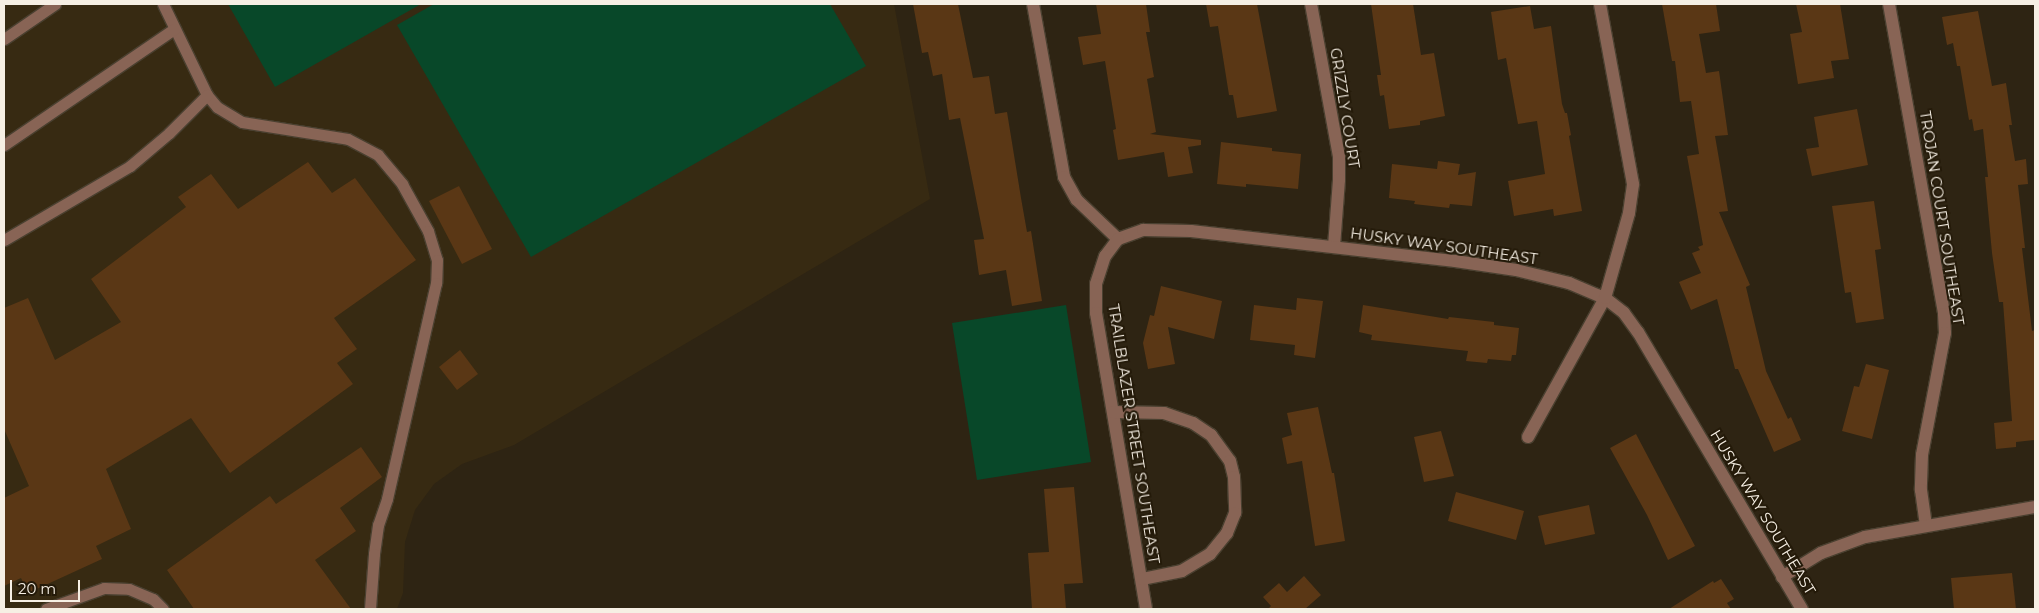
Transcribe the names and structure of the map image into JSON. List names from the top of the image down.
{
  "streets": {
    "street": [
      "GRIZZLY COURT",
      "TROJAN COURT SOUTHEAST",
      "HUSKY WAY SOUTHEAST",
      "TRAILBLAZER STREET SOUTHEAST"
    ]
  },
  "crossings": [
    ["GRIZZLY COURT", "HUSKY WAY SOUTHEAST"],
    ["HUSKY WAY SOUTHEAST", "TRAILBLAZER STREET SOUTHEAST"]
  ],
  "scale_bar": "20 m"
}
